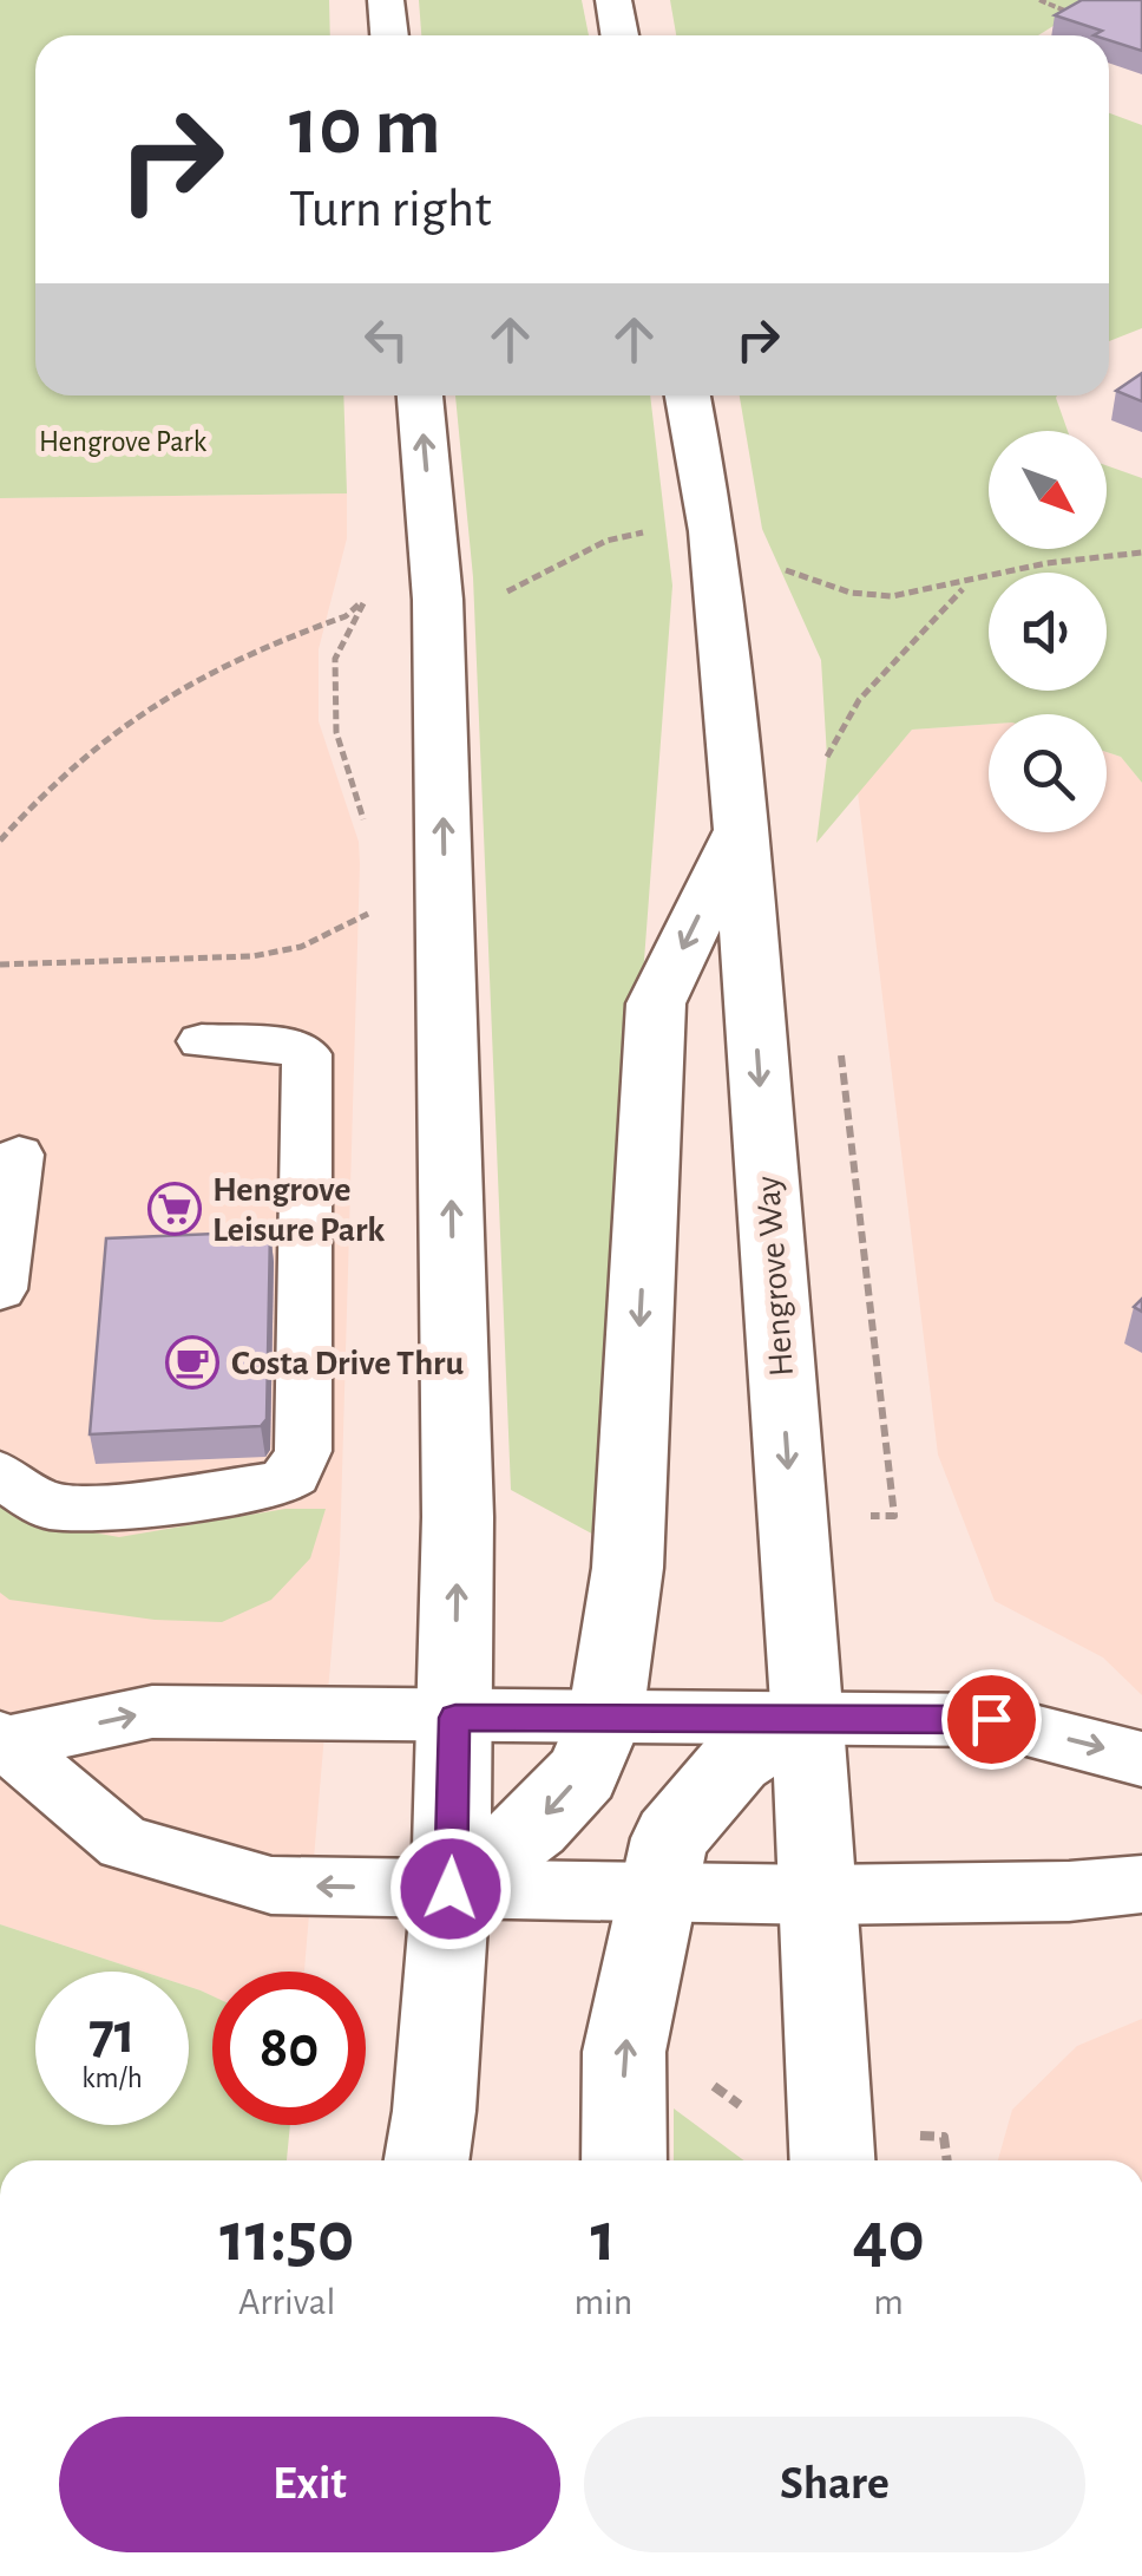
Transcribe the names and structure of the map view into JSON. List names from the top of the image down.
{
  "streets": {
    "highway": ["Hengrove Way"]
  },
  "parks": ["Hengrove Park"],
  "places": {
    "supermarket": ["Hengrove Leisure Park"],
    "cafe": ["Costa Drive Thru"]
  },
  "north": "bottom right",
  "page": {
    "turn": ["10 m", "Turn right"],
    "speed": "71 km/h",
    "limit": "80",
    "eta": [
      "11:50",
      "Arrival",
      "1",
      "min",
      "40",
      "m"
    ],
    "buttons": ["Exit", "Share"]
  }
}
